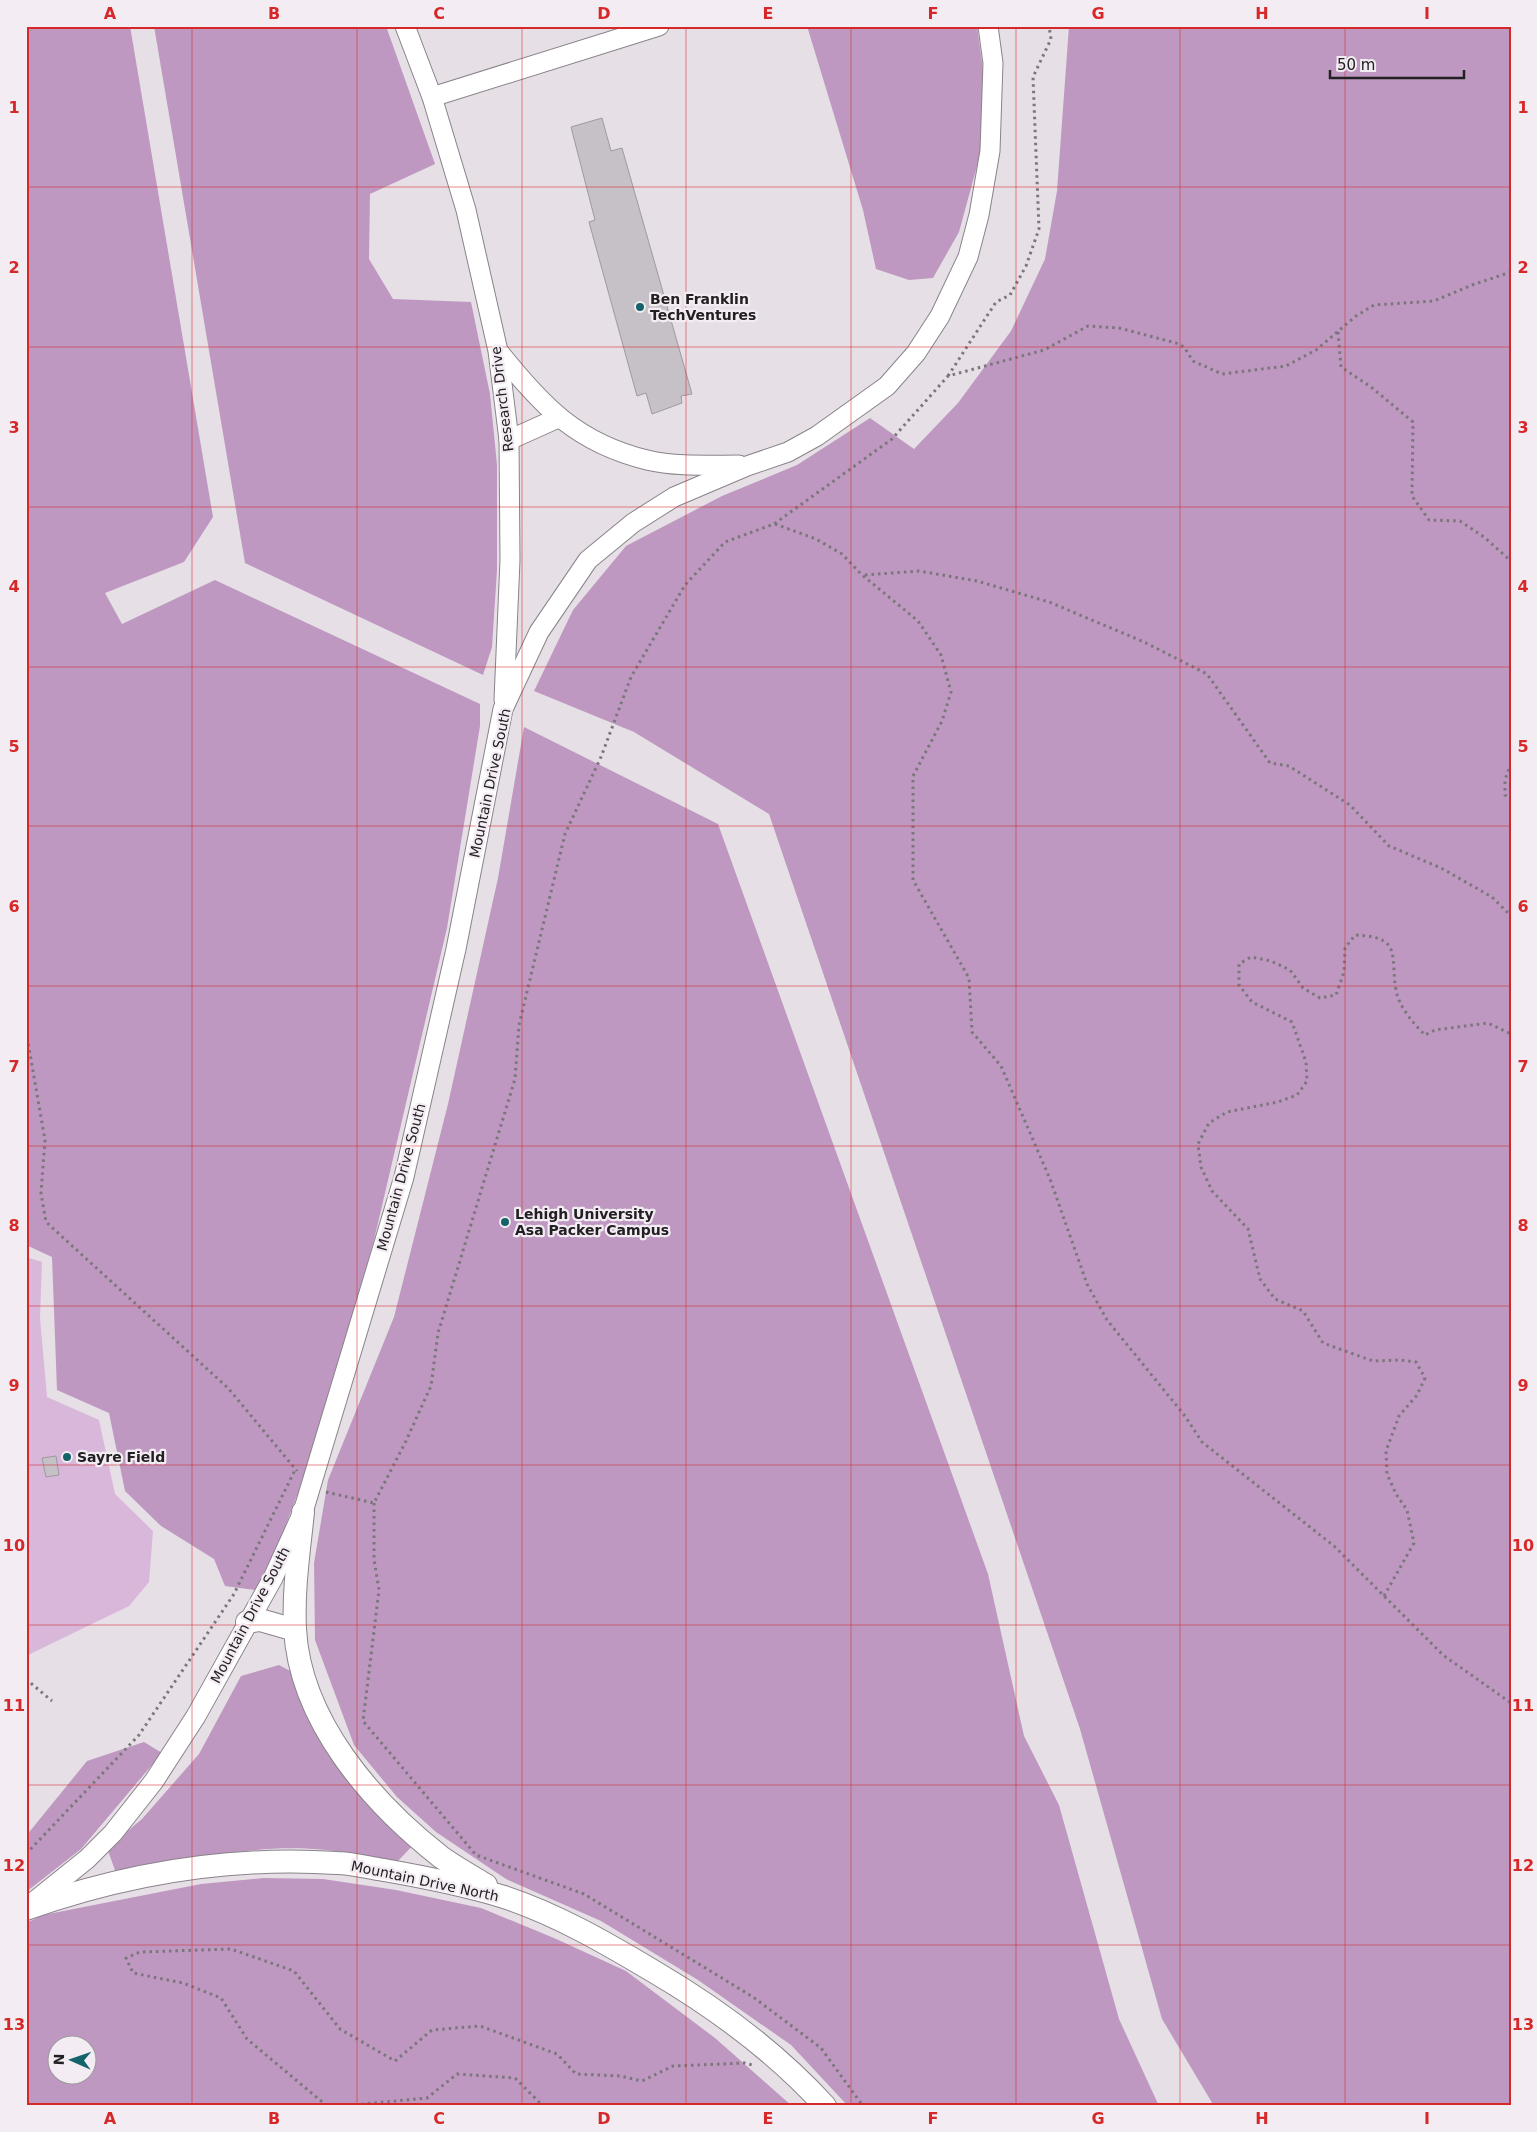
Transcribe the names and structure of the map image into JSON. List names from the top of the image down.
{
  "streets": {
    "street": ["Research Drive", "Mountain Drive South", "Mountain Drive North"]
  },
  "crossings": [
    ["Research Drive", "Mountain Drive South"],
    ["Mountain Drive South", "Mountain Drive North"]
  ],
  "places": ["Ben Franklin TechVentures", "Lehigh University Asa Packer Campus", "Sayre Field"],
  "scale_bar": "50 m",
  "north": "left",
  "grid": {
    "columns": [
      "A",
      "B",
      "C",
      "D",
      "E",
      "F",
      "G",
      "H",
      "I"
    ],
    "rows": [
      "1",
      "2",
      "3",
      "4",
      "5",
      "6",
      "7",
      "8",
      "9",
      "10",
      "11",
      "12",
      "13"
    ]
  }
}
